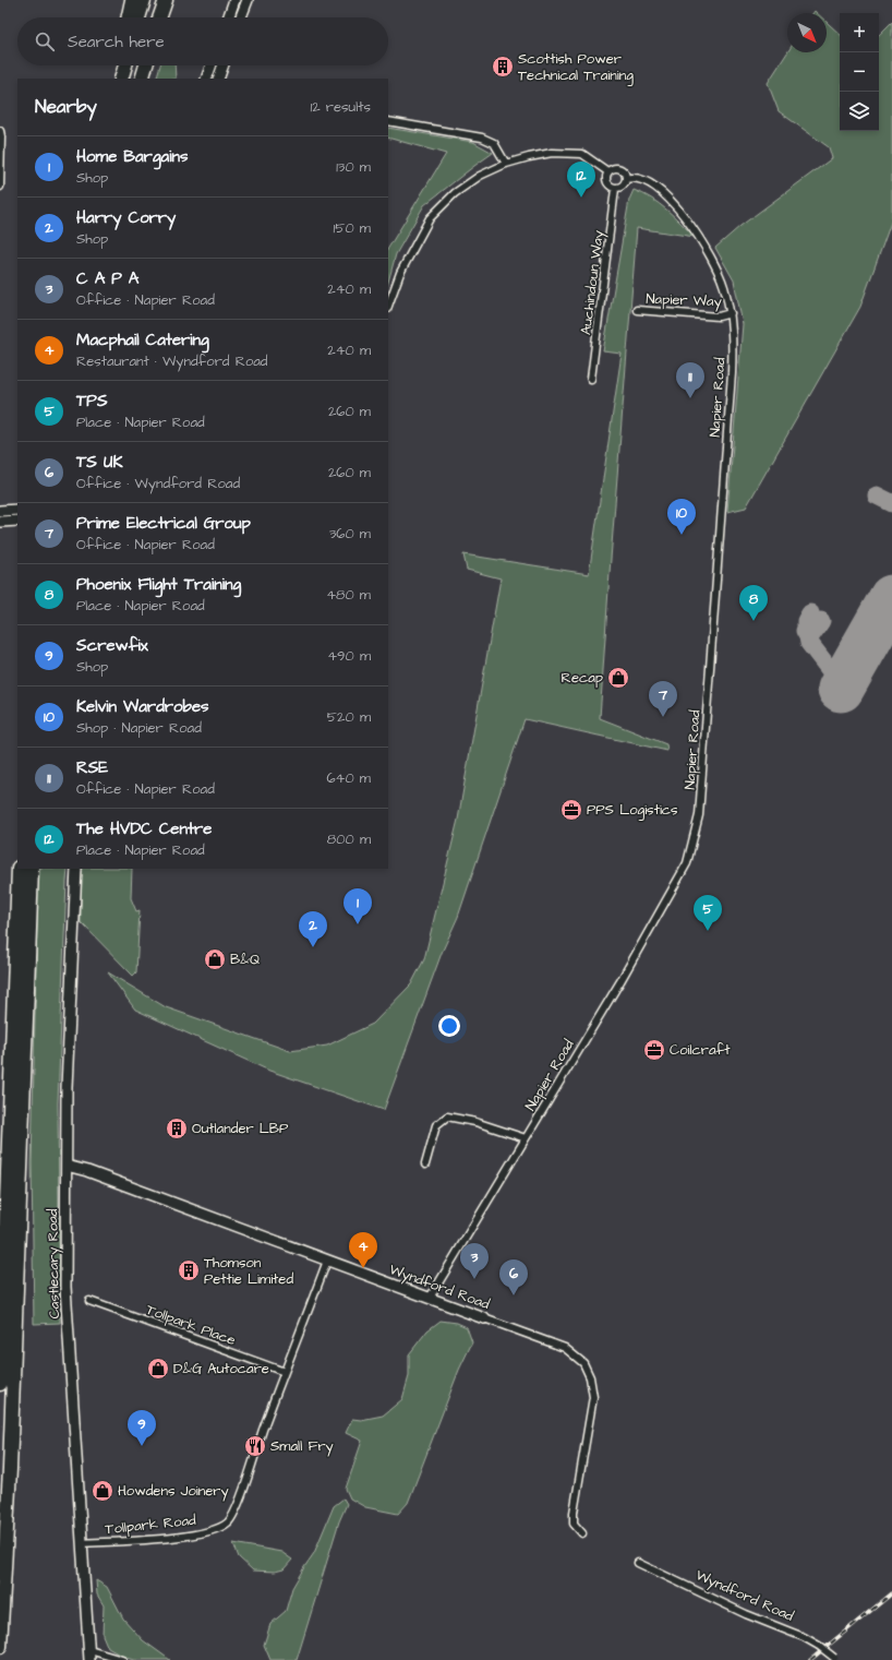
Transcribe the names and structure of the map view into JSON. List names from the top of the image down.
{
  "streets": {
    "main road": ["Castlecary Road", "Wyndford Road"],
    "street": [
      "Auchindoun Way",
      "Napier Way",
      "Napier Road",
      "Tollpark Place",
      "Tollpark Road"
    ]
  },
  "crossings": [
    ["Auchindoun Way", "Napier Road"],
    ["Napier Way", "Napier Road"],
    ["Napier Road", "Wyndford Road"],
    ["Castlecary Road", "Wyndford Road"],
    ["Castlecary Road", "Tollpark Road"],
    ["Wyndford Road", "Tollpark Road"],
    ["Tollpark Place", "Tollpark Road"]
  ],
  "places": {
    "building": ["Scottish Power Technical Training", "Outlander LBP", "Thomson Pettie Limited"],
    "shop": [
      "Recap",
      "B&Q",
      "D&G Autocare",
      "Howdens Joinery"
    ],
    "office": ["PPS Logistics", "Coilcraft"],
    "restaurant": ["Small Fry"]
  },
  "north": "bottom right",
  "page": {
    "map_buttons": ["+", "−"],
    "search": "Search here",
    "heading": ["Nearby", "12 results"],
    "list": [
      {
        "mark": "1",
        "name": "Home Bargains",
        "note": "Shop",
        "value": "130 m"
      },
      {
        "mark": "2",
        "name": "Harry Corry",
        "note": "Shop",
        "value": "150 m"
      },
      {
        "mark": "3",
        "name": "C A P A",
        "note": "Office · Napier Road",
        "value": "240 m"
      },
      {
        "mark": "4",
        "name": "Macphail Catering",
        "note": "Restaurant · Wyndford Road",
        "value": "240 m"
      },
      {
        "mark": "5",
        "name": "TPS",
        "note": "Place · Napier Road",
        "value": "260 m"
      },
      {
        "mark": "6",
        "name": "TS UK",
        "note": "Office · Wyndford Road",
        "value": "260 m"
      },
      {
        "mark": "7",
        "name": "Prime Electrical Group",
        "note": "Office · Napier Road",
        "value": "360 m"
      },
      {
        "mark": "8",
        "name": "Phoenix Flight Training",
        "note": "Place · Napier Road",
        "value": "480 m"
      },
      {
        "mark": "9",
        "name": "Screwfix",
        "note": "Shop",
        "value": "490 m"
      },
      {
        "mark": "10",
        "name": "Kelvin Wardrobes",
        "note": "Shop · Napier Road",
        "value": "520 m"
      },
      {
        "mark": "11",
        "name": "RSE",
        "note": "Office · Napier Road",
        "value": "640 m"
      },
      {
        "mark": "12",
        "name": "The HVDC Centre",
        "note": "Place · Napier Road",
        "value": "800 m"
      }
    ],
    "pins": [
      "12",
      "11",
      "10",
      "8",
      "7",
      "1",
      "5",
      "2",
      "4",
      "3",
      "6",
      "9"
    ]
  }
}
